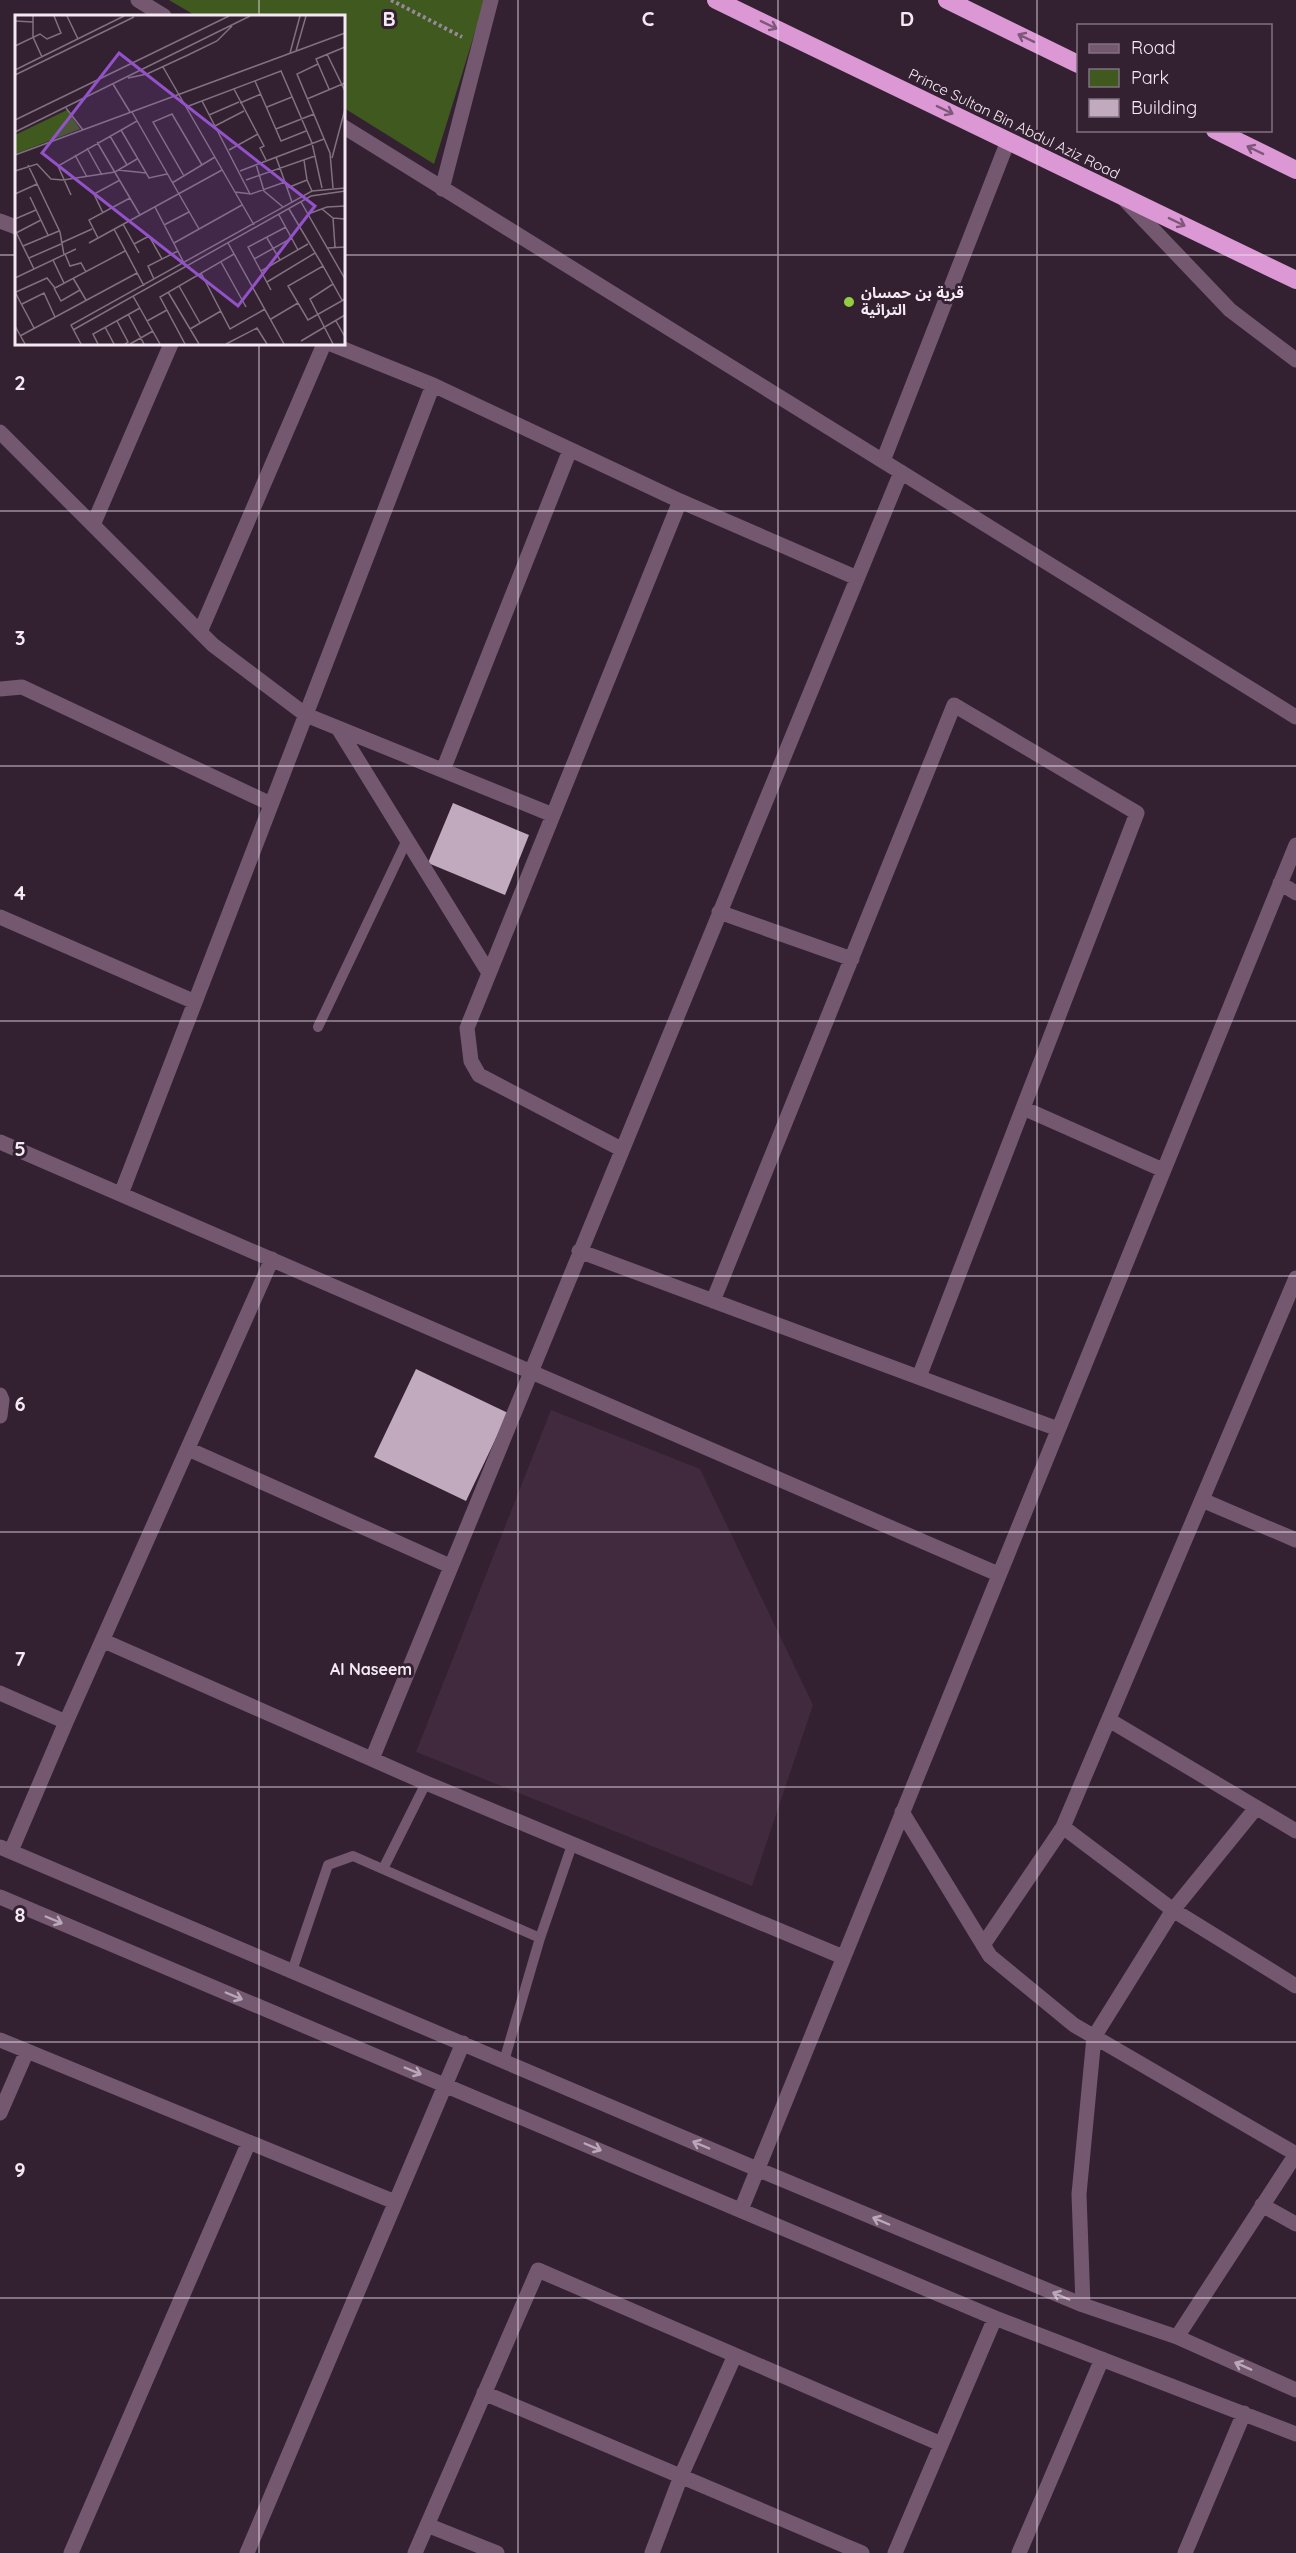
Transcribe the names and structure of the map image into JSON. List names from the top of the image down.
{
  "streets": {
    "highway": ["Prince Sultan Bin Abdul Aziz Road"]
  },
  "districts": ["Al Naseem"],
  "places": ["قرية بن حمسان التراثية"],
  "legend": ["Road", "Park", "Building"],
  "grid": {
    "columns": ["B", "C", "D"],
    "rows": [
      "2",
      "3",
      "4",
      "5",
      "6",
      "7",
      "8",
      "9"
    ]
  }
}
